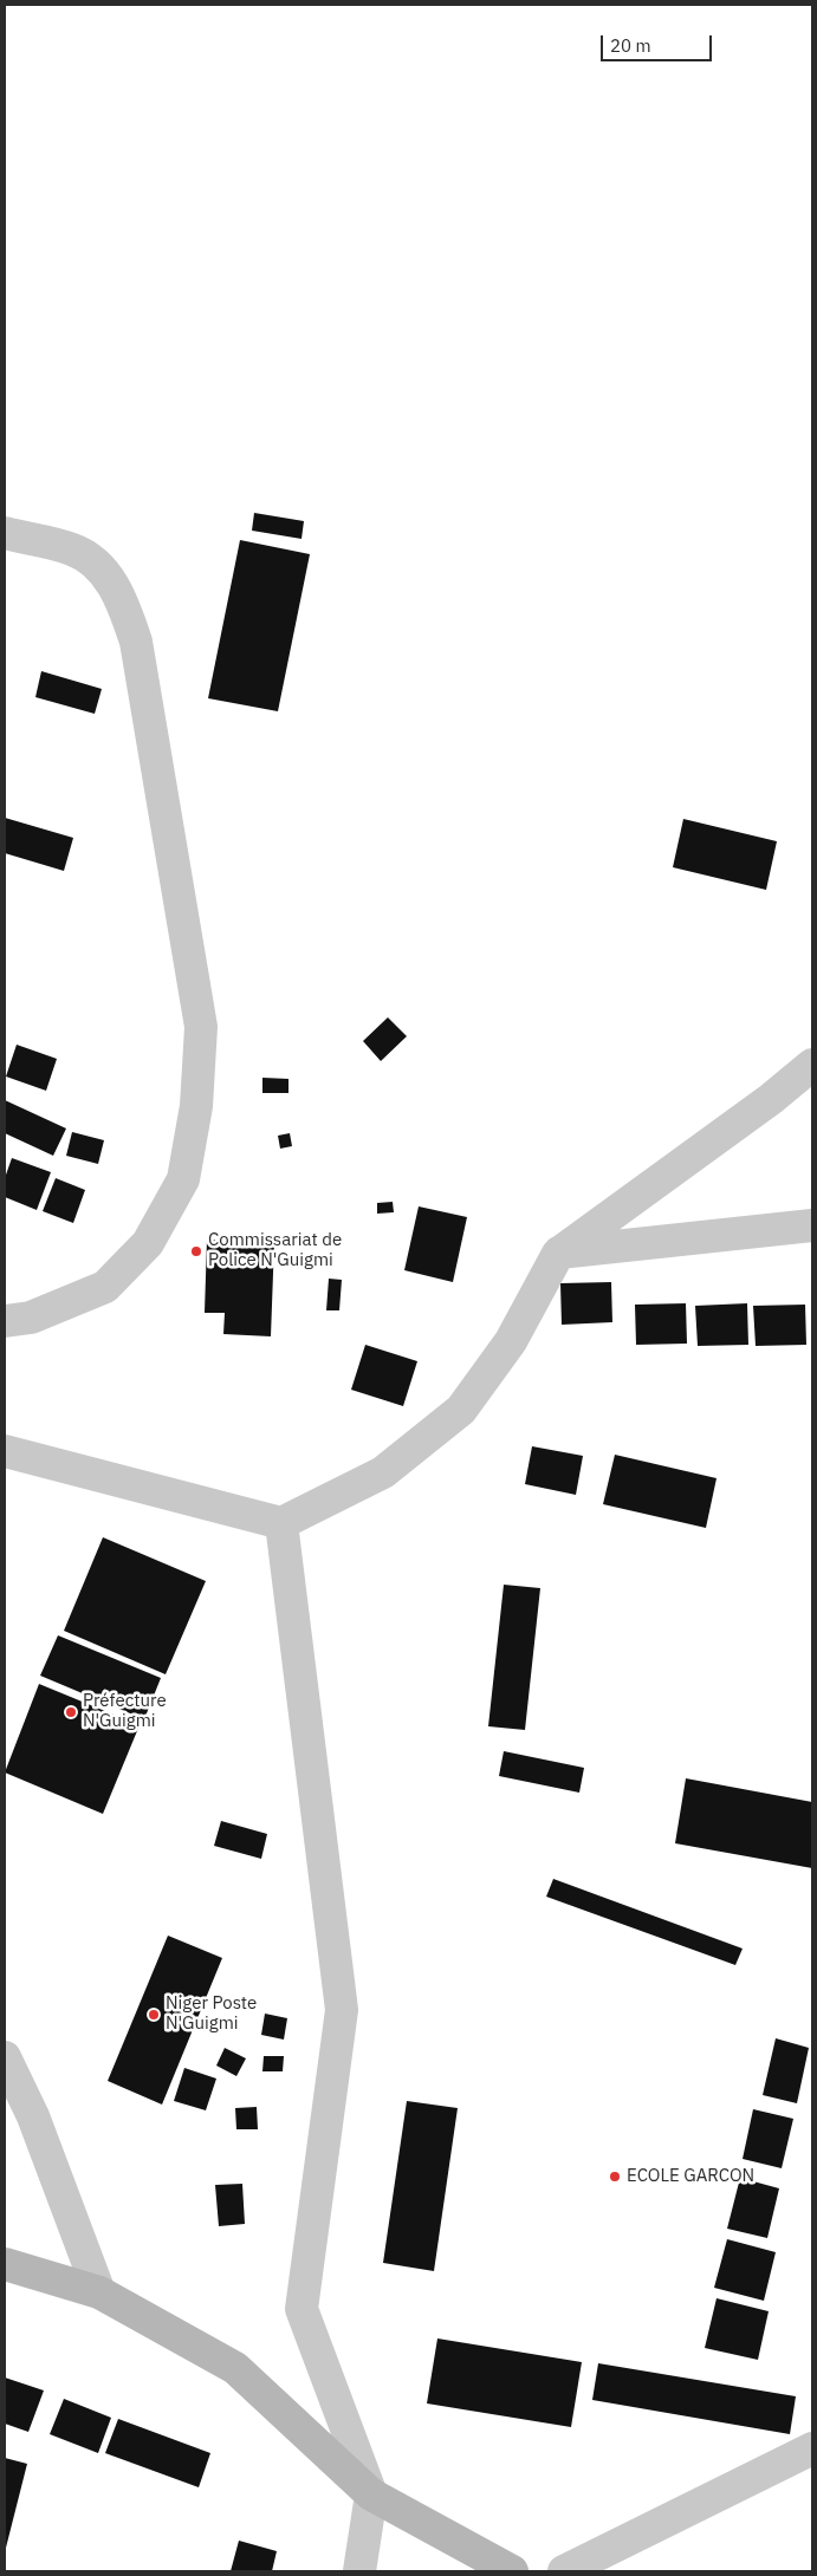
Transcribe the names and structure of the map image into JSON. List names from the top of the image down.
{
  "places": [
    "Commissariat de Police N'Guigmi",
    "Préfecture N'Guigmi",
    "Niger Poste N'Guigmi",
    "ECOLE GARCON"
  ],
  "scale_bar": "20 m"
}
